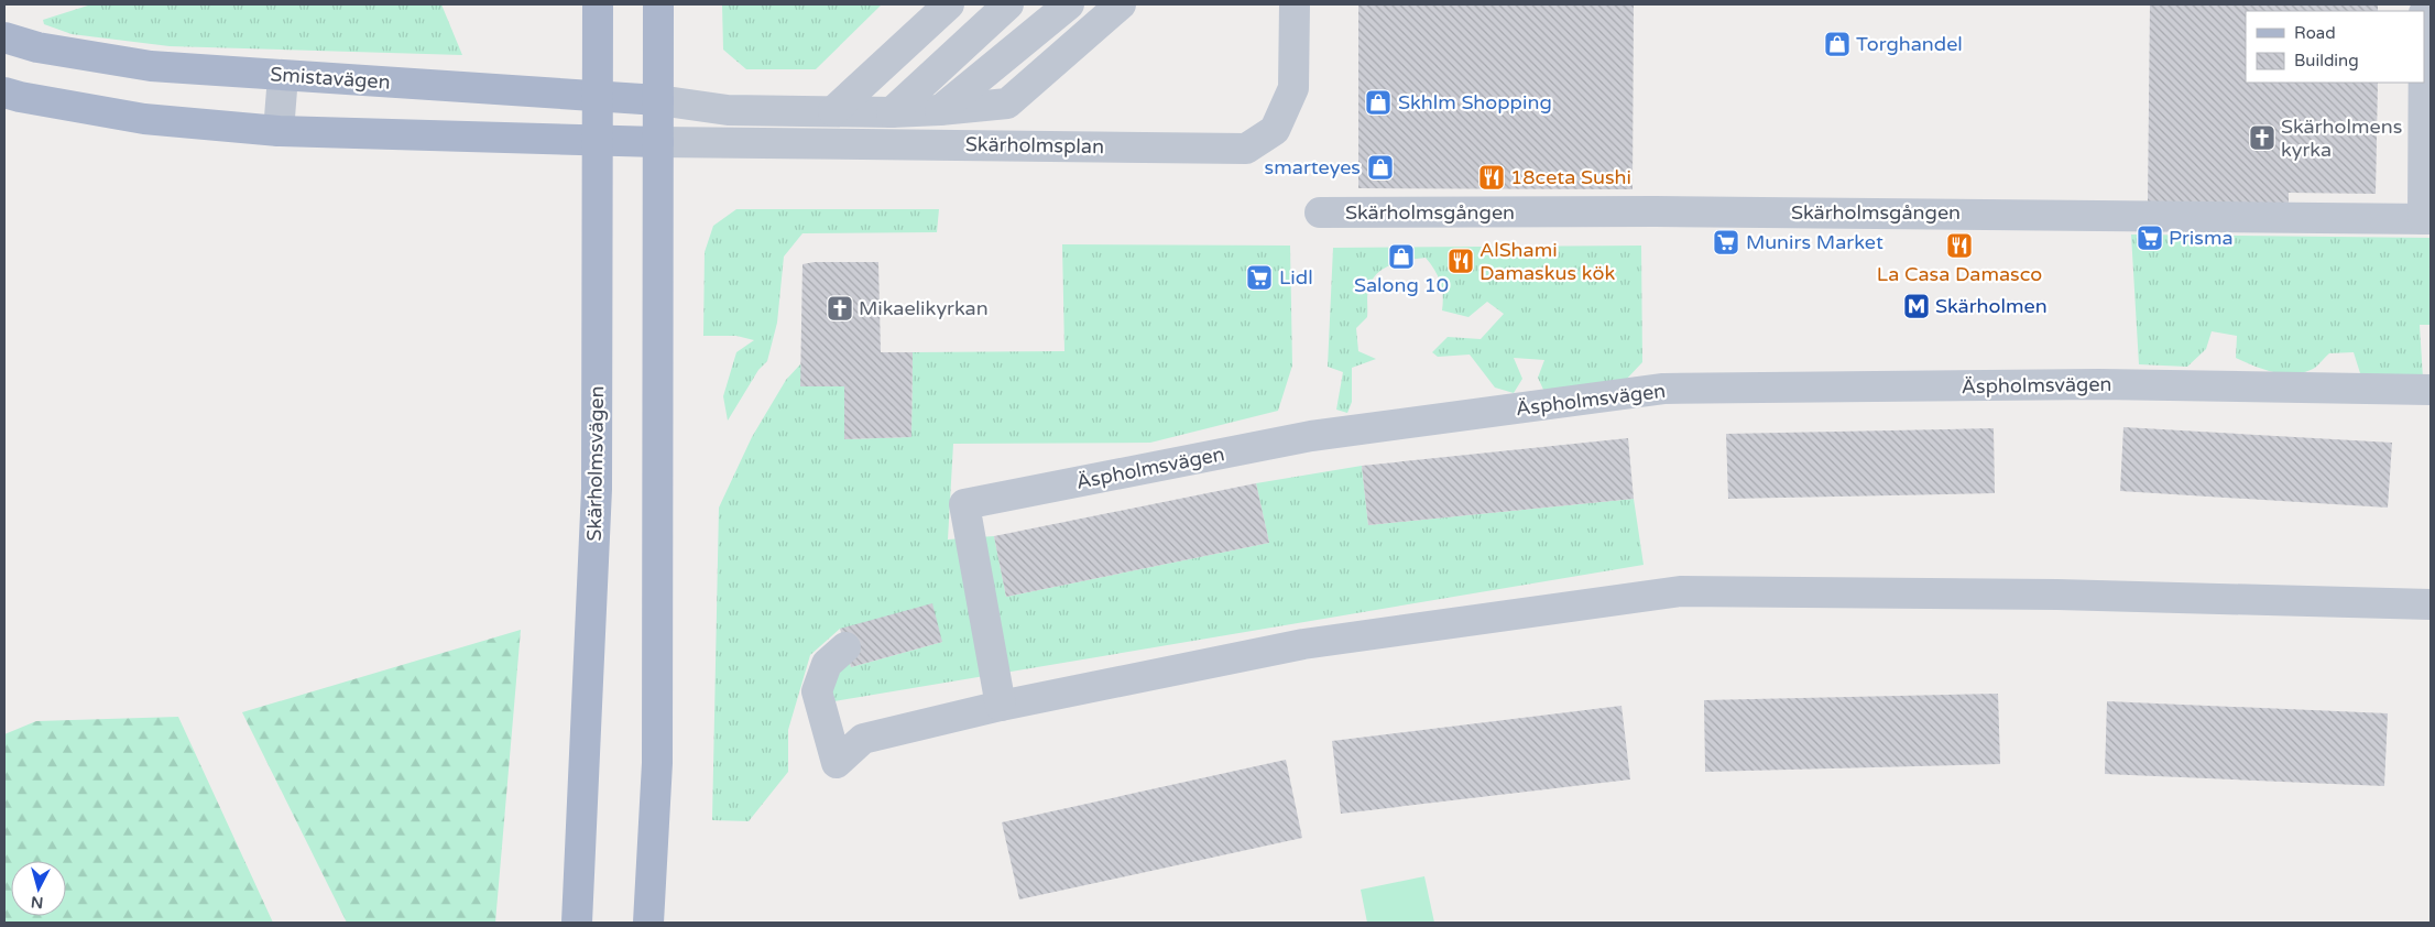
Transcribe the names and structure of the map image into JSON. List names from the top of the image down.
{
  "streets": {
    "main road": ["Smistavägen", "Skärholmsvägen"],
    "street": ["Skärholmsplan", "Skärholmsgången", "Äspholmsvägen"]
  },
  "crossings": [
    ["Smistavägen", "Skärholmsvägen"]
  ],
  "places": {
    "shop": [
      "Torghandel",
      "Skhlm Shopping",
      "smarteyes",
      "Salong 10"
    ],
    "church": ["Skärholmens kyrka", "Mikaelikyrkan"],
    "restaurant": ["18ceta Sushi", "La Casa Damasco", "AlShami Damaskus kök"],
    "supermarket": ["Prisma", "Munirs Market", "Lidl"],
    "metro station": ["Skärholmen"]
  },
  "legend": ["Road", "Building"],
  "north": "bottom"
}
